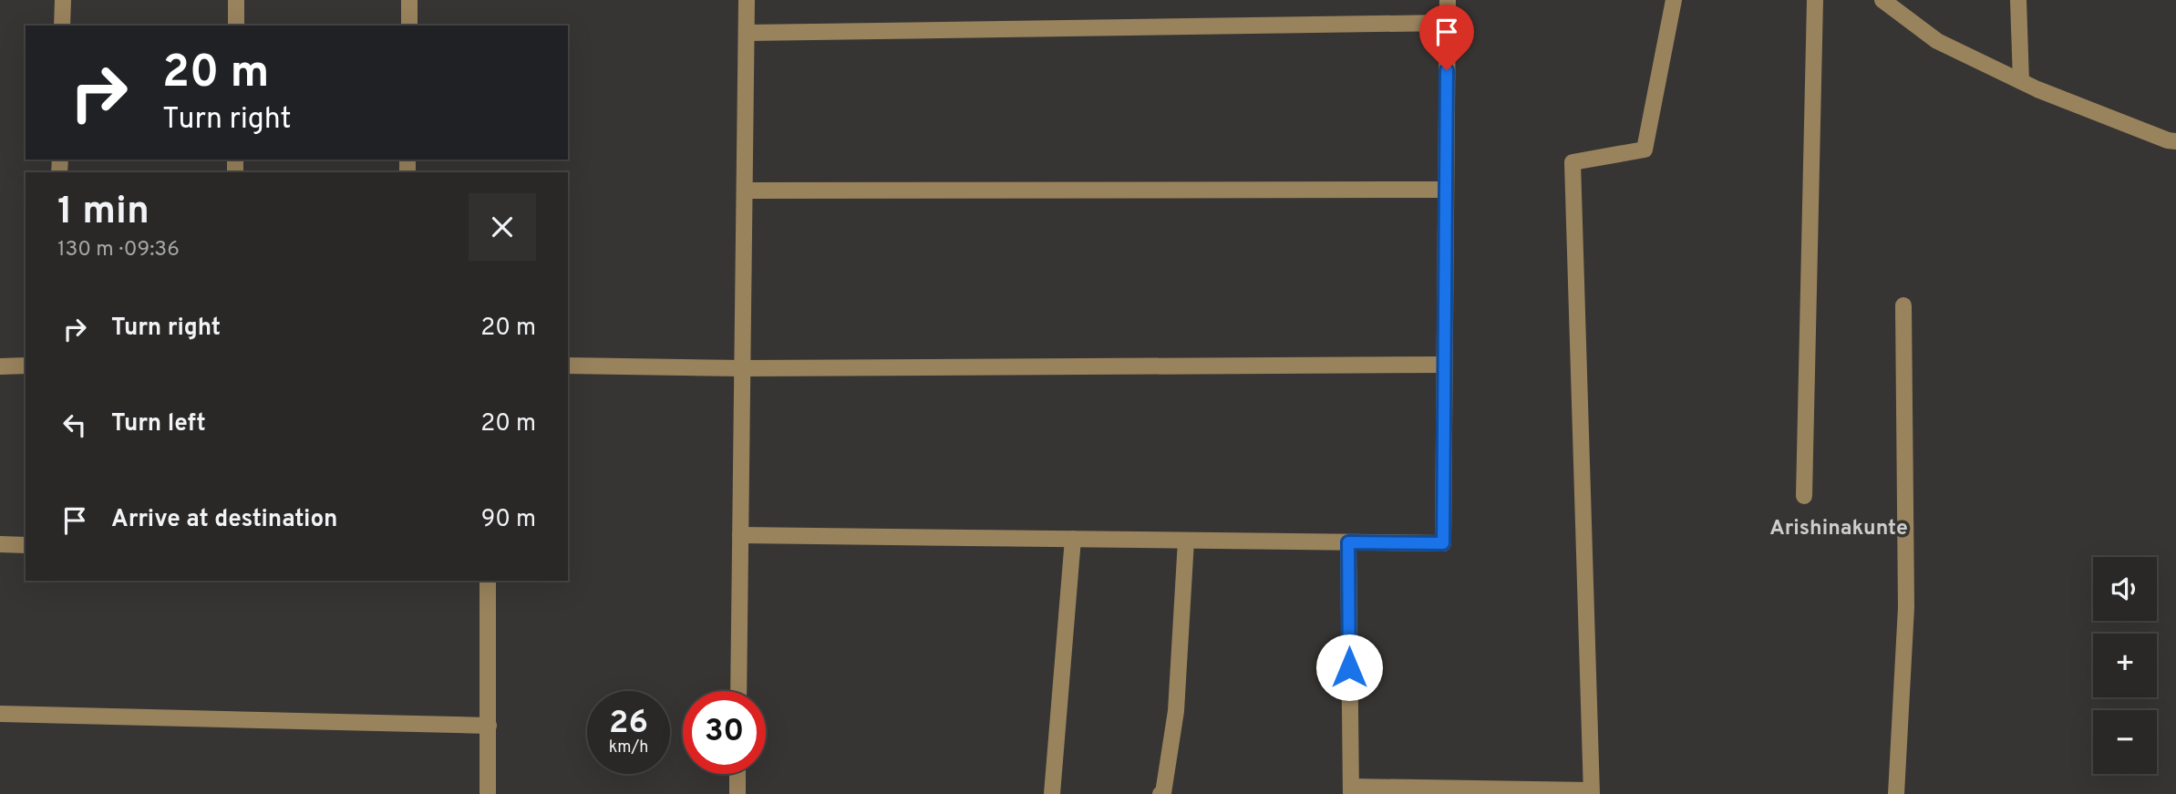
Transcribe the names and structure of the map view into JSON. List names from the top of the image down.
{
  "districts": ["Arishinakunte"],
  "page": {
    "turn": ["20 m", "Turn right"],
    "heading": ["1 min", "130 m · 09:36"],
    "list": [
      {
        "name": "Turn right",
        "value": "20 m"
      },
      {
        "name": "Turn left",
        "value": "20 m"
      },
      {
        "name": "Arrive at destination",
        "value": "90 m"
      }
    ],
    "map_buttons": ["+", "−"],
    "speed": "26 km/h",
    "limit": "30"
  }
}
